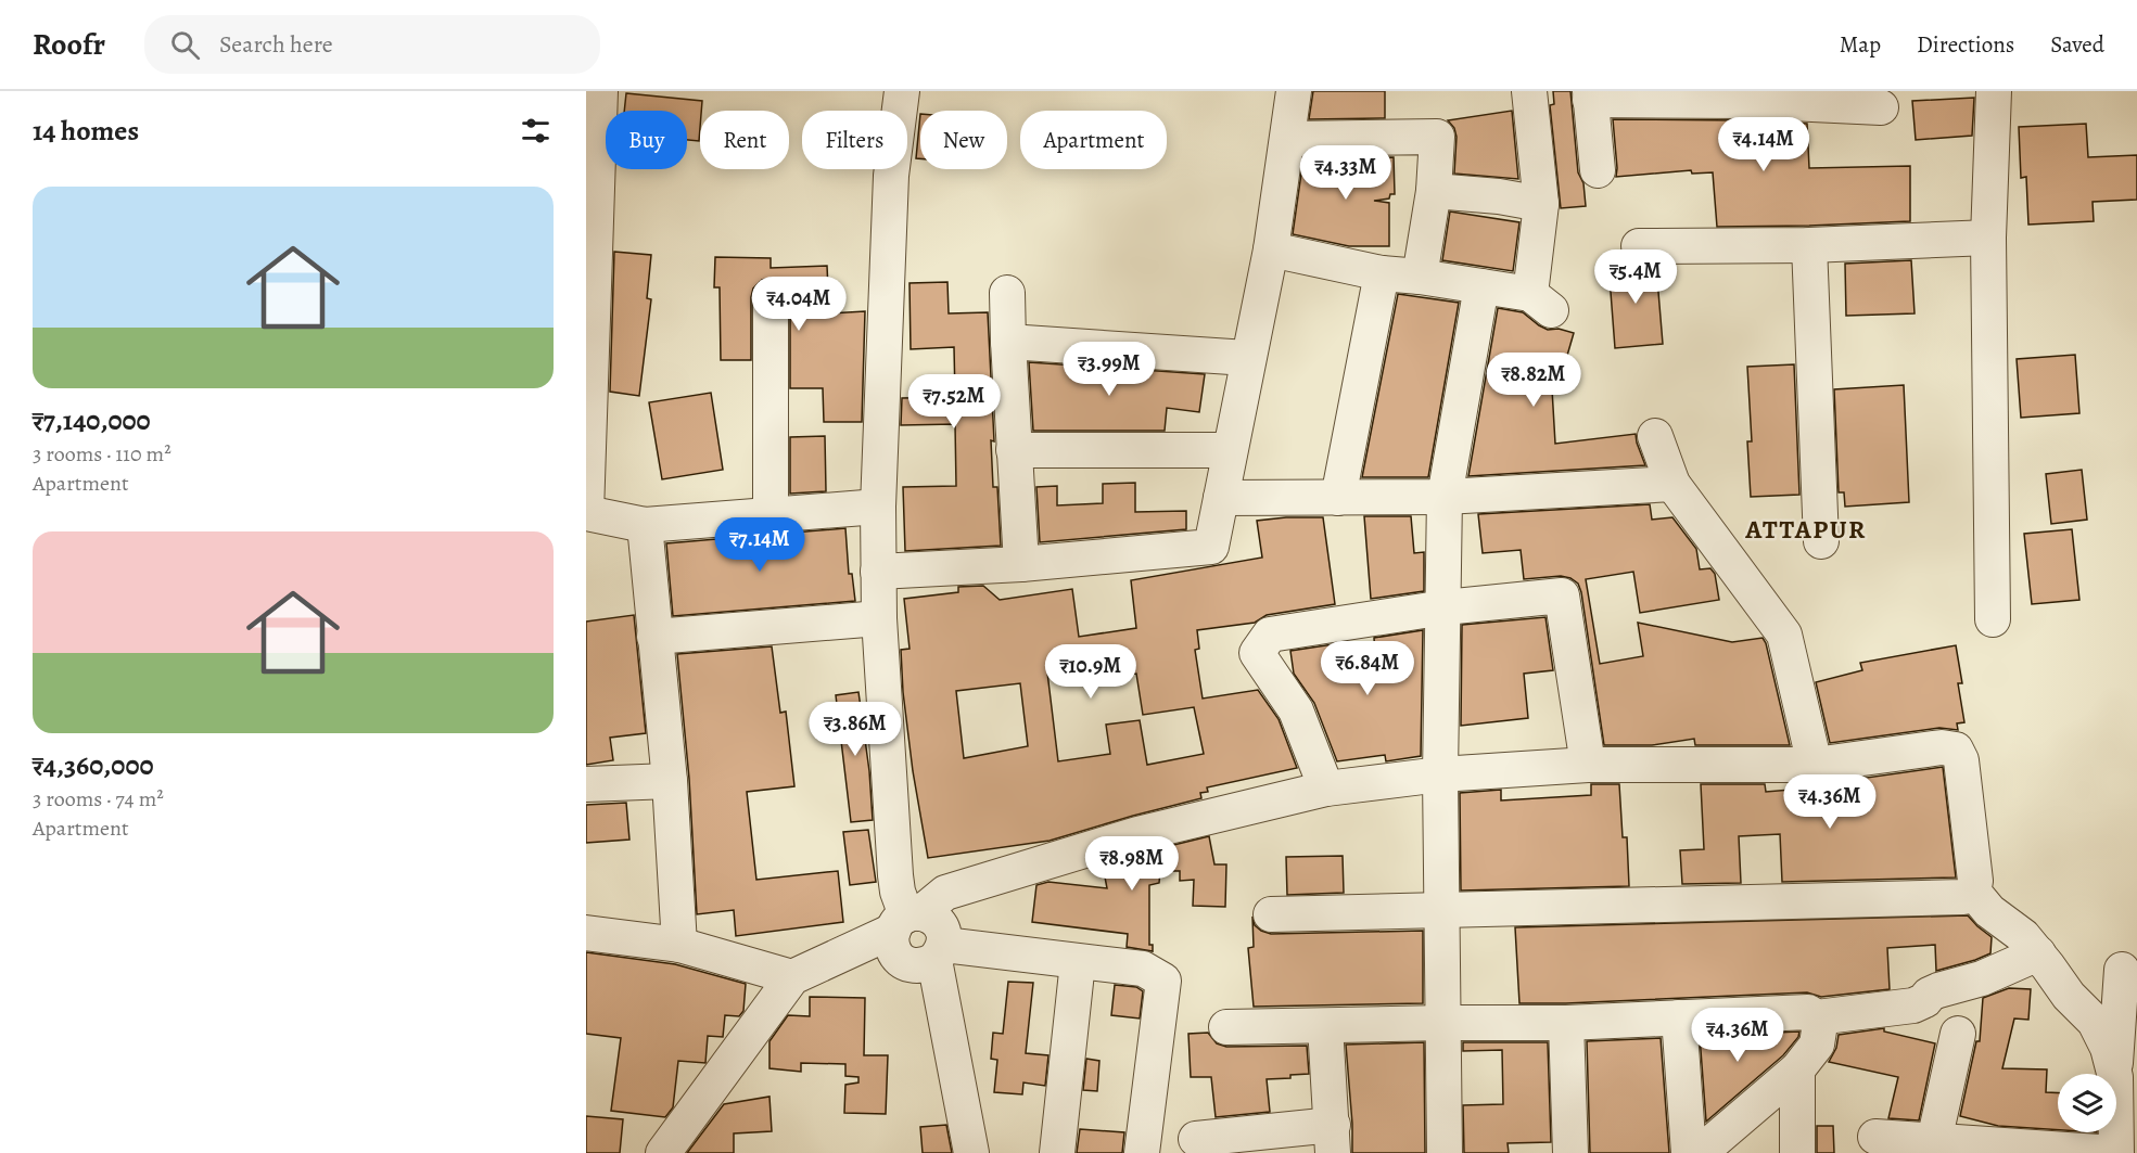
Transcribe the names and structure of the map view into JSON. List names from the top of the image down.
{
  "districts": ["ATTAPUR"],
  "page": {
    "header": "Roofr",
    "search": "Search here",
    "nav": ["Map", "Directions", "Saved"],
    "heading": "14 homes",
    "chip": [
      "Buy",
      "Rent",
      "Filters",
      "New",
      "Apartment"
    ],
    "price": [
      "₹4.14M",
      "₹4.33M",
      "₹5.4M",
      "₹4.04M",
      "₹3.99M",
      "₹8.82M",
      "₹7.52M",
      "₹7.14M",
      "₹6.84M",
      "₹10.9M",
      "₹3.86M",
      "₹4.36M",
      "₹8.98M",
      "₹4.36M"
    ],
    "list": [
      {
        "name": "₹7,140,000",
        "note": "3 rooms · 110 m² · Apartment"
      },
      {
        "name": "₹4,360,000",
        "note": "3 rooms · 74 m² · Apartment"
      }
    ]
  }
}
